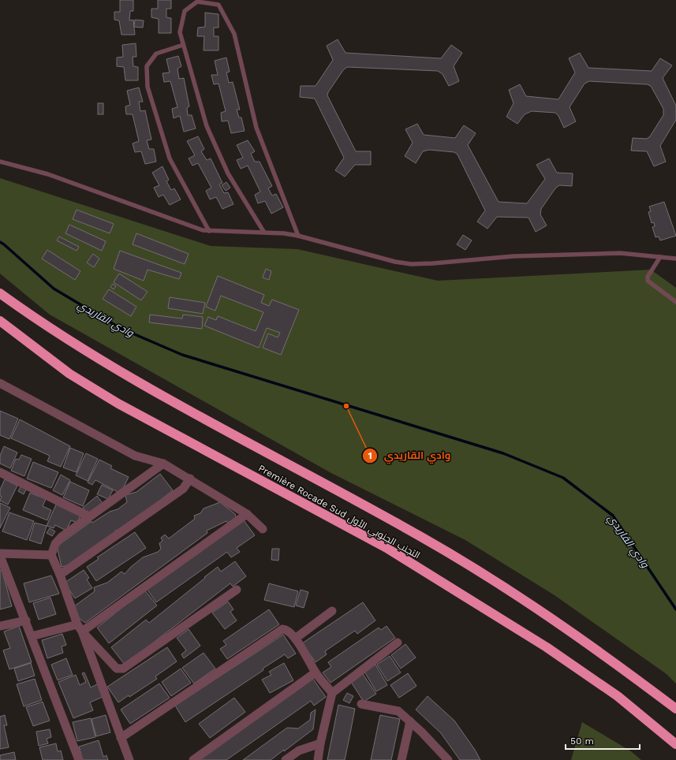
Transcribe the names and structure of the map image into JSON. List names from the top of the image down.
{
  "streets": {
    "highway": ["Première Rocade Sud التجنب الجنوبي الأول"]
  },
  "water": ["وادي القاريدي"],
  "places": ["وادي القاريدي"],
  "scale_bar": "50 m"
}
